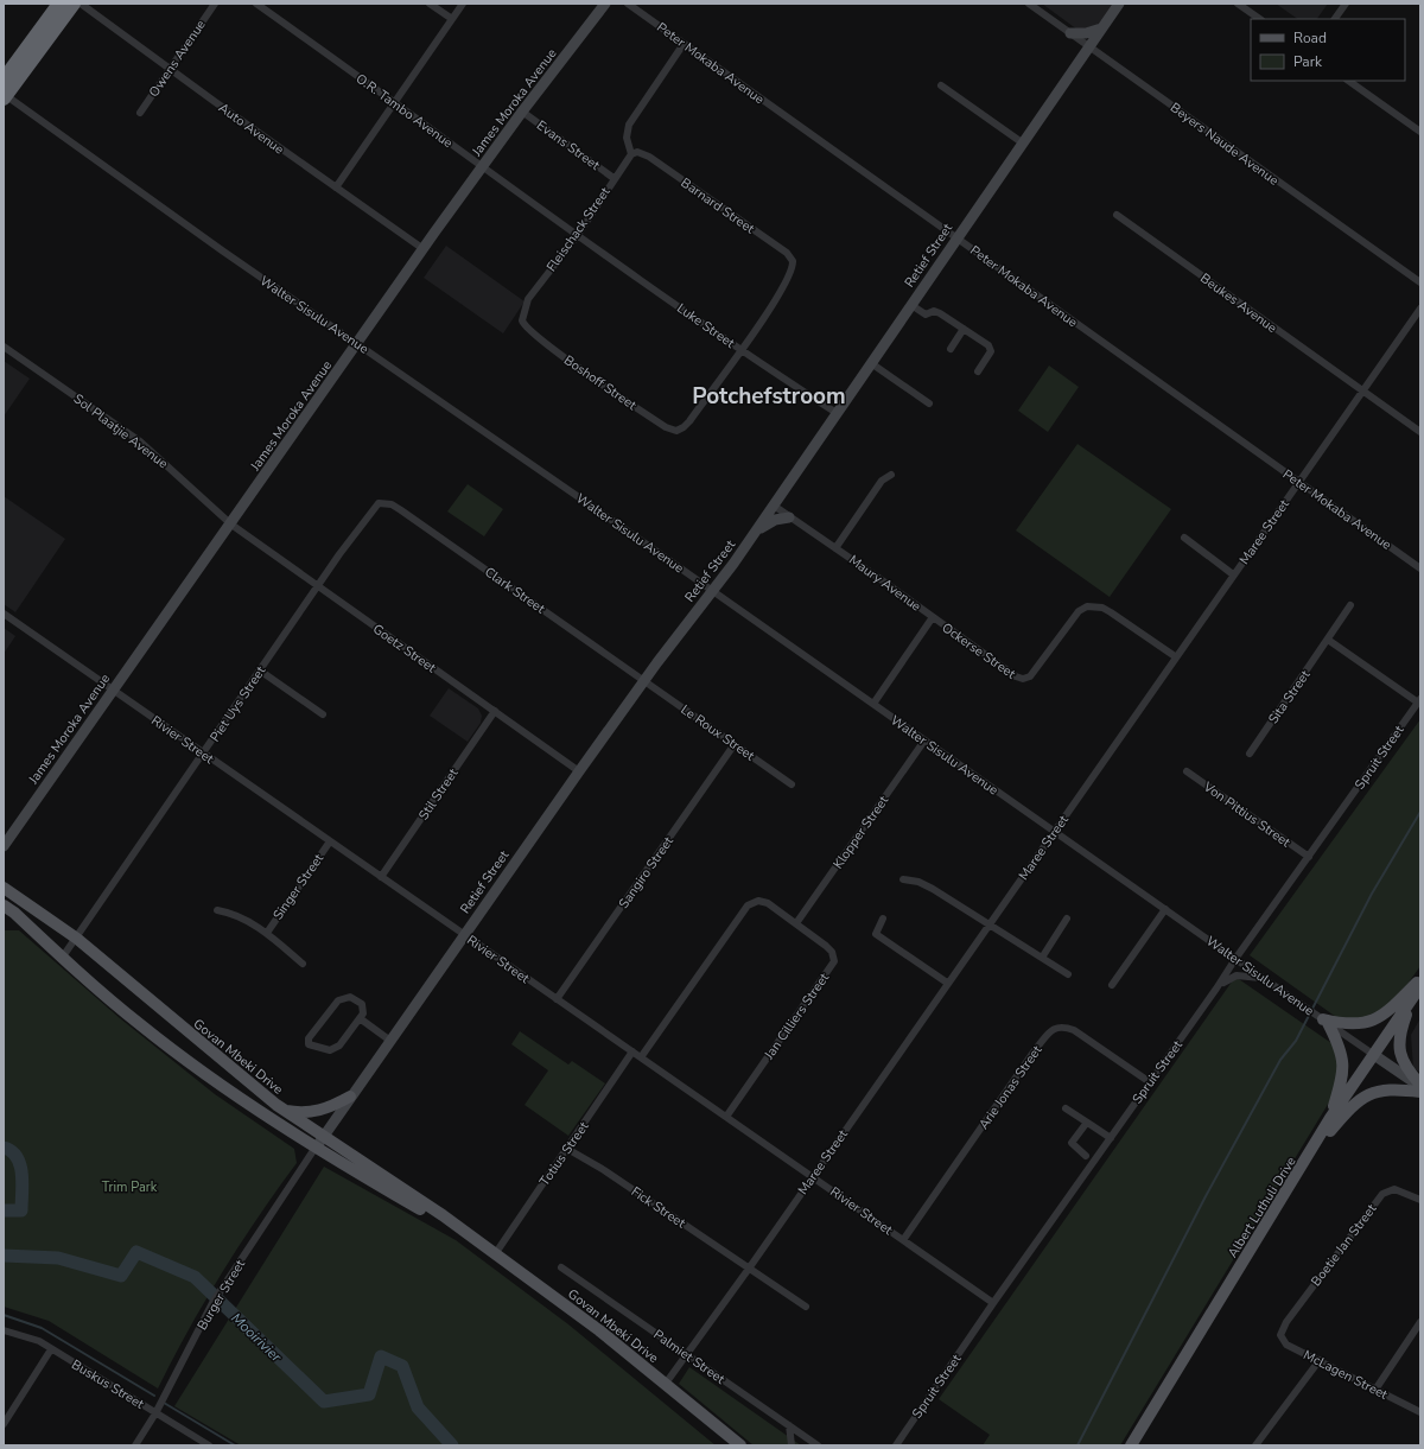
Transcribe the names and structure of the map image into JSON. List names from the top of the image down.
{
  "streets": {
    "main road": ["Govan Mbeki Drive", "Albert Luthuli Drive"],
    "street": [
      "Owens Avenue",
      "Peter Mokaba Avenue",
      "James Moroka Avenue",
      "O.R. Tambo Avenue",
      "Auto Avenue",
      "Beyers Naude Avenue",
      "Evans Street",
      "Barnard Street",
      "Fleischack Street",
      "Retief Street",
      "Beukes Avenue",
      "Walter Sisulu Avenue",
      "Luke Street",
      "Boshoff Street",
      "Sol Plaatjie Avenue",
      "Maree Street",
      "Maury Avenue",
      "Clark Street",
      "Goetz Street",
      "Ockerse Street",
      "Sita Street",
      "Piet Uys Street",
      "Le Roux Street",
      "Rivier Street",
      "Spruit Street",
      "Stil Street",
      "Von Pittius Street",
      "Klopper Street",
      "Sangiro Street",
      "Singer Street",
      "Jan Cilliers Street",
      "Arie Jonas Street",
      "Totius Street",
      "Fick Street",
      "Boetie Jan Street",
      "Burger Street",
      "Palmiet Street",
      "McLagen Street",
      "Buskus Street"
    ]
  },
  "crossings": [
    ["Owens Avenue", "Auto Avenue"],
    ["Peter Mokaba Avenue", "Retief Street"],
    ["Peter Mokaba Avenue", "Maree Street"],
    ["James Moroka Avenue", "O.R. Tambo Avenue"],
    ["James Moroka Avenue", "Auto Avenue"],
    ["James Moroka Avenue", "Evans Street"],
    ["James Moroka Avenue", "Walter Sisulu Avenue"],
    ["James Moroka Avenue", "Sol Plaatjie Avenue"],
    ["James Moroka Avenue", "Goetz Street"],
    ["James Moroka Avenue", "Rivier Street"],
    ["O.R. Tambo Avenue", "Fleischack Street"],
    ["O.R. Tambo Avenue", "Luke Street"],
    ["Beyers Naude Avenue", "Retief Street"],
    ["Evans Street", "Fleischack Street"],
    ["Barnard Street", "Fleischack Street"],
    ["Barnard Street", "Luke Street"],
    ["Barnard Street", "Boshoff Street"],
    ["Fleischack Street", "Luke Street"],
    ["Fleischack Street", "Boshoff Street"],
    ["Retief Street", "Walter Sisulu Avenue"],
    ["Retief Street", "Luke Street"],
    ["Retief Street", "Maury Avenue"],
    ["Retief Street", "Clark Street"],
    ["Retief Street", "Goetz Street"],
    ["Retief Street", "Le Roux Street"],
    ["Retief Street", "Rivier Street"],
    ["Retief Street", "Govan Mbeki Drive"],
    ["Retief Street", "Burger Street"],
    ["Beukes Avenue", "Maree Street"],
    ["Walter Sisulu Avenue", "Maree Street"],
    ["Walter Sisulu Avenue", "Maury Avenue"],
    ["Walter Sisulu Avenue", "Spruit Street"],
    ["Walter Sisulu Avenue", "Klopper Street"],
    ["Walter Sisulu Avenue", "Albert Luthuli Drive"],
    ["Luke Street", "Boshoff Street"],
    ["Sol Plaatjie Avenue", "Goetz Street"],
    ["Maree Street", "Ockerse Street"],
    ["Maree Street", "Rivier Street"],
    ["Maree Street", "Govan Mbeki Drive"],
    ["Maree Street", "Fick Street"],
    ["Maree Street", "Palmiet Street"],
    ["Maury Avenue", "Ockerse Street"],
    ["Clark Street", "Piet Uys Street"],
    ["Clark Street", "Le Roux Street"],
    ["Goetz Street", "Piet Uys Street"],
    ["Goetz Street", "Stil Street"],
    ["Piet Uys Street", "Rivier Street"],
    ["Piet Uys Street", "Govan Mbeki Drive"],
    ["Le Roux Street", "Sangiro Street"],
    ["Rivier Street", "Spruit Street"],
    ["Rivier Street", "Stil Street"],
    ["Rivier Street", "Sangiro Street"],
    ["Rivier Street", "Singer Street"],
    ["Rivier Street", "Jan Cilliers Street"],
    ["Rivier Street", "Arie Jonas Street"],
    ["Rivier Street", "Totius Street"],
    ["Spruit Street", "Von Pittius Street"],
    ["Spruit Street", "Arie Jonas Street"],
    ["Klopper Street", "Jan Cilliers Street"],
    ["Govan Mbeki Drive", "Totius Street"],
    ["Govan Mbeki Drive", "Burger Street"],
    ["Totius Street", "Fick Street"],
    ["Boetie Jan Street", "McLagen Street"],
    ["Burger Street", "Buskus Street"]
  ],
  "districts": ["Potchefstroom"],
  "water": ["Mooirivier"],
  "parks": ["Trim Park"],
  "legend": ["Road", "Park"]
}
